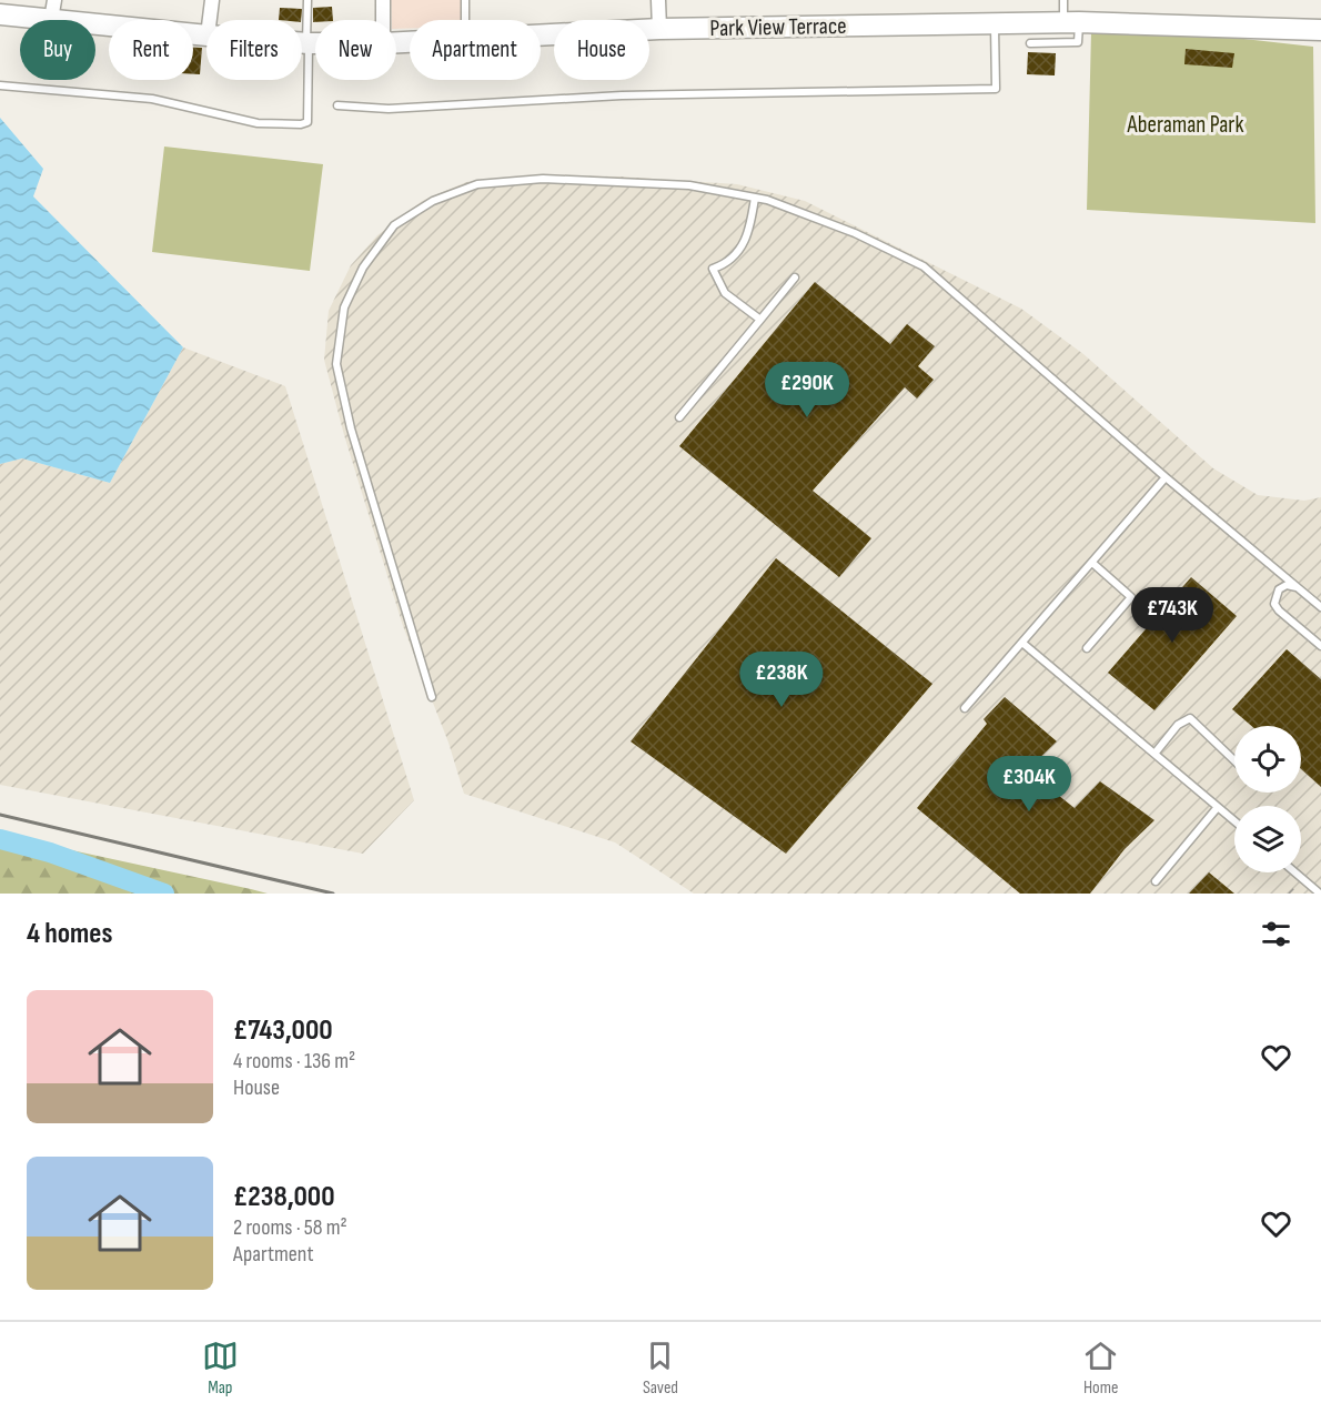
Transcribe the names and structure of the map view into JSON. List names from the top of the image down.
{
  "streets": {
    "main road": ["Park View Terrace"]
  },
  "parks": ["Aberaman Park"],
  "page": {
    "chip": [
      "Buy",
      "Rent",
      "Filters",
      "New",
      "Apartment",
      "House"
    ],
    "price": [
      "£290K",
      "£743K",
      "£238K",
      "£304K"
    ],
    "heading": "4 homes",
    "list": [
      {
        "name": "£743,000",
        "note": "4 rooms · 136 m² · House"
      },
      {
        "name": "£238,000",
        "note": "2 rooms · 58 m² · Apartment"
      }
    ],
    "tabs": ["Map", "Saved", "Home"]
  }
}
